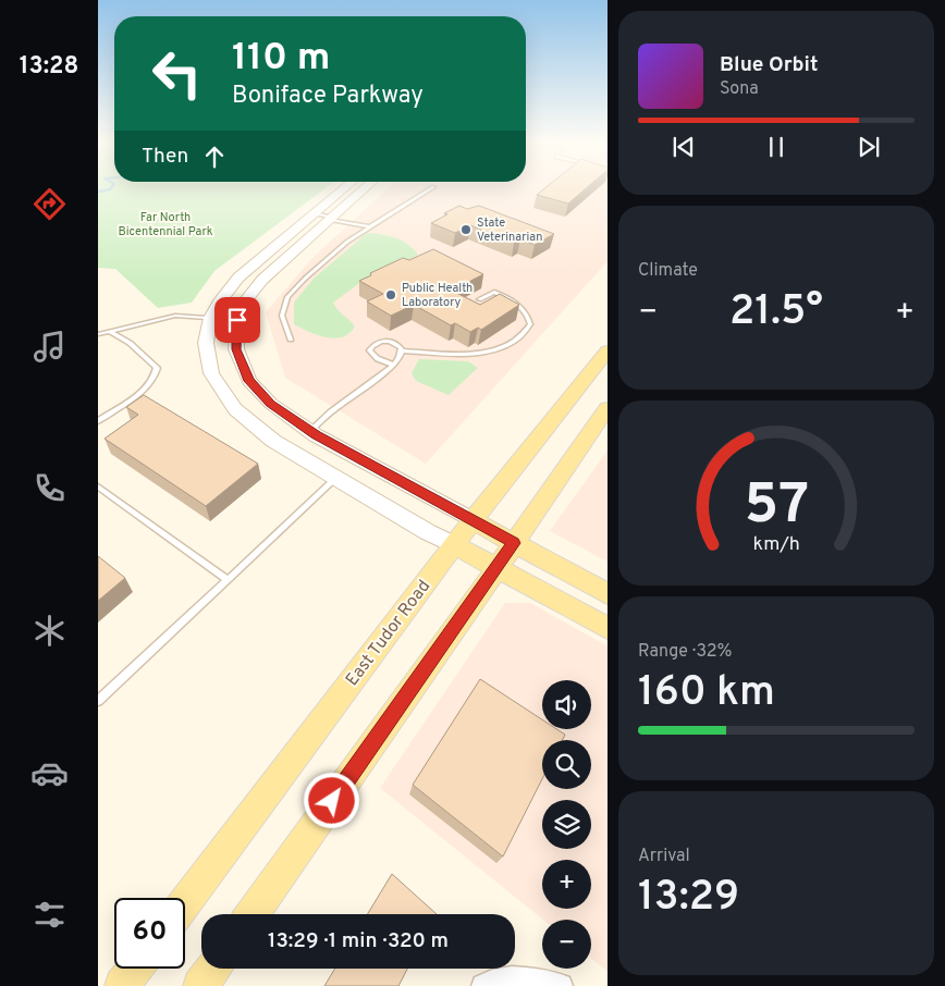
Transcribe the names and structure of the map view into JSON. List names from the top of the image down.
{
  "streets": {
    "main road": ["East Tudor Road"]
  },
  "parks": ["Far North Bicentennial Park"],
  "places": ["State Veterinarian", "Public Health Laboratory"],
  "page": {
    "tabs": "13:28",
    "turn": ["110 m", "Boniface Parkway"],
    "song": ["Blue Orbit", "Sona"],
    "then": "Then",
    "tile": [
      "Climate",
      ["Range · 32%", "160 km"],
      ["Arrival", "13:29"]
    ],
    "heat": ["−", "21.5°", "+"],
    "map_buttons": ["+", "−"],
    "limit": "60",
    "trip": "13:29 · 1 min · 320 m",
    "gauge": ["57", "km/h"]
  }
}
